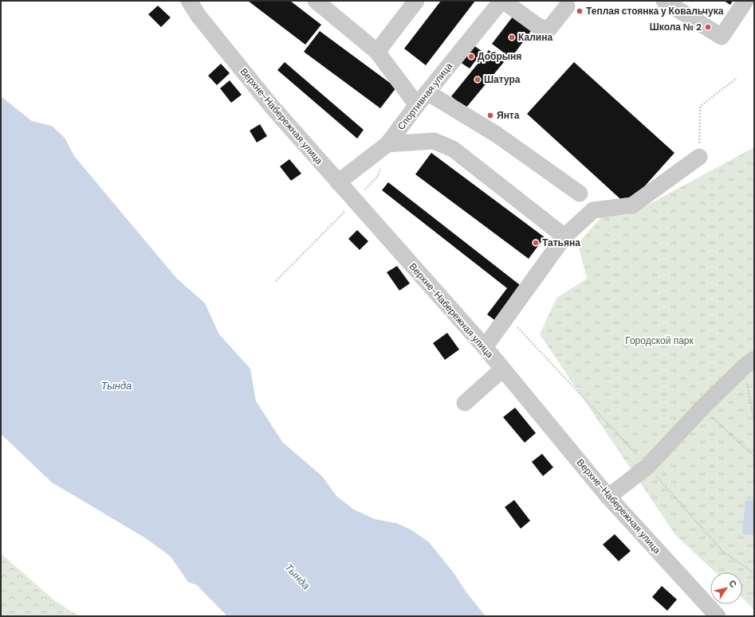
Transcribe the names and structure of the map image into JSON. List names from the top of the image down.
{
  "streets": {
    "street": ["Спортивная улица", "Верхне-Набережная улица"]
  },
  "crossings": [
    ["Спортивная улица", "Верхне-Набережная улица"]
  ],
  "water": ["Тында"],
  "parks": ["Городской парк"],
  "places": [
    "Теплая стоянка у Ковальчука",
    "Школа № 2",
    "Калина",
    "Добрыня",
    "Шатура",
    "Янта",
    "Татьяна"
  ],
  "north": "top right"
}
